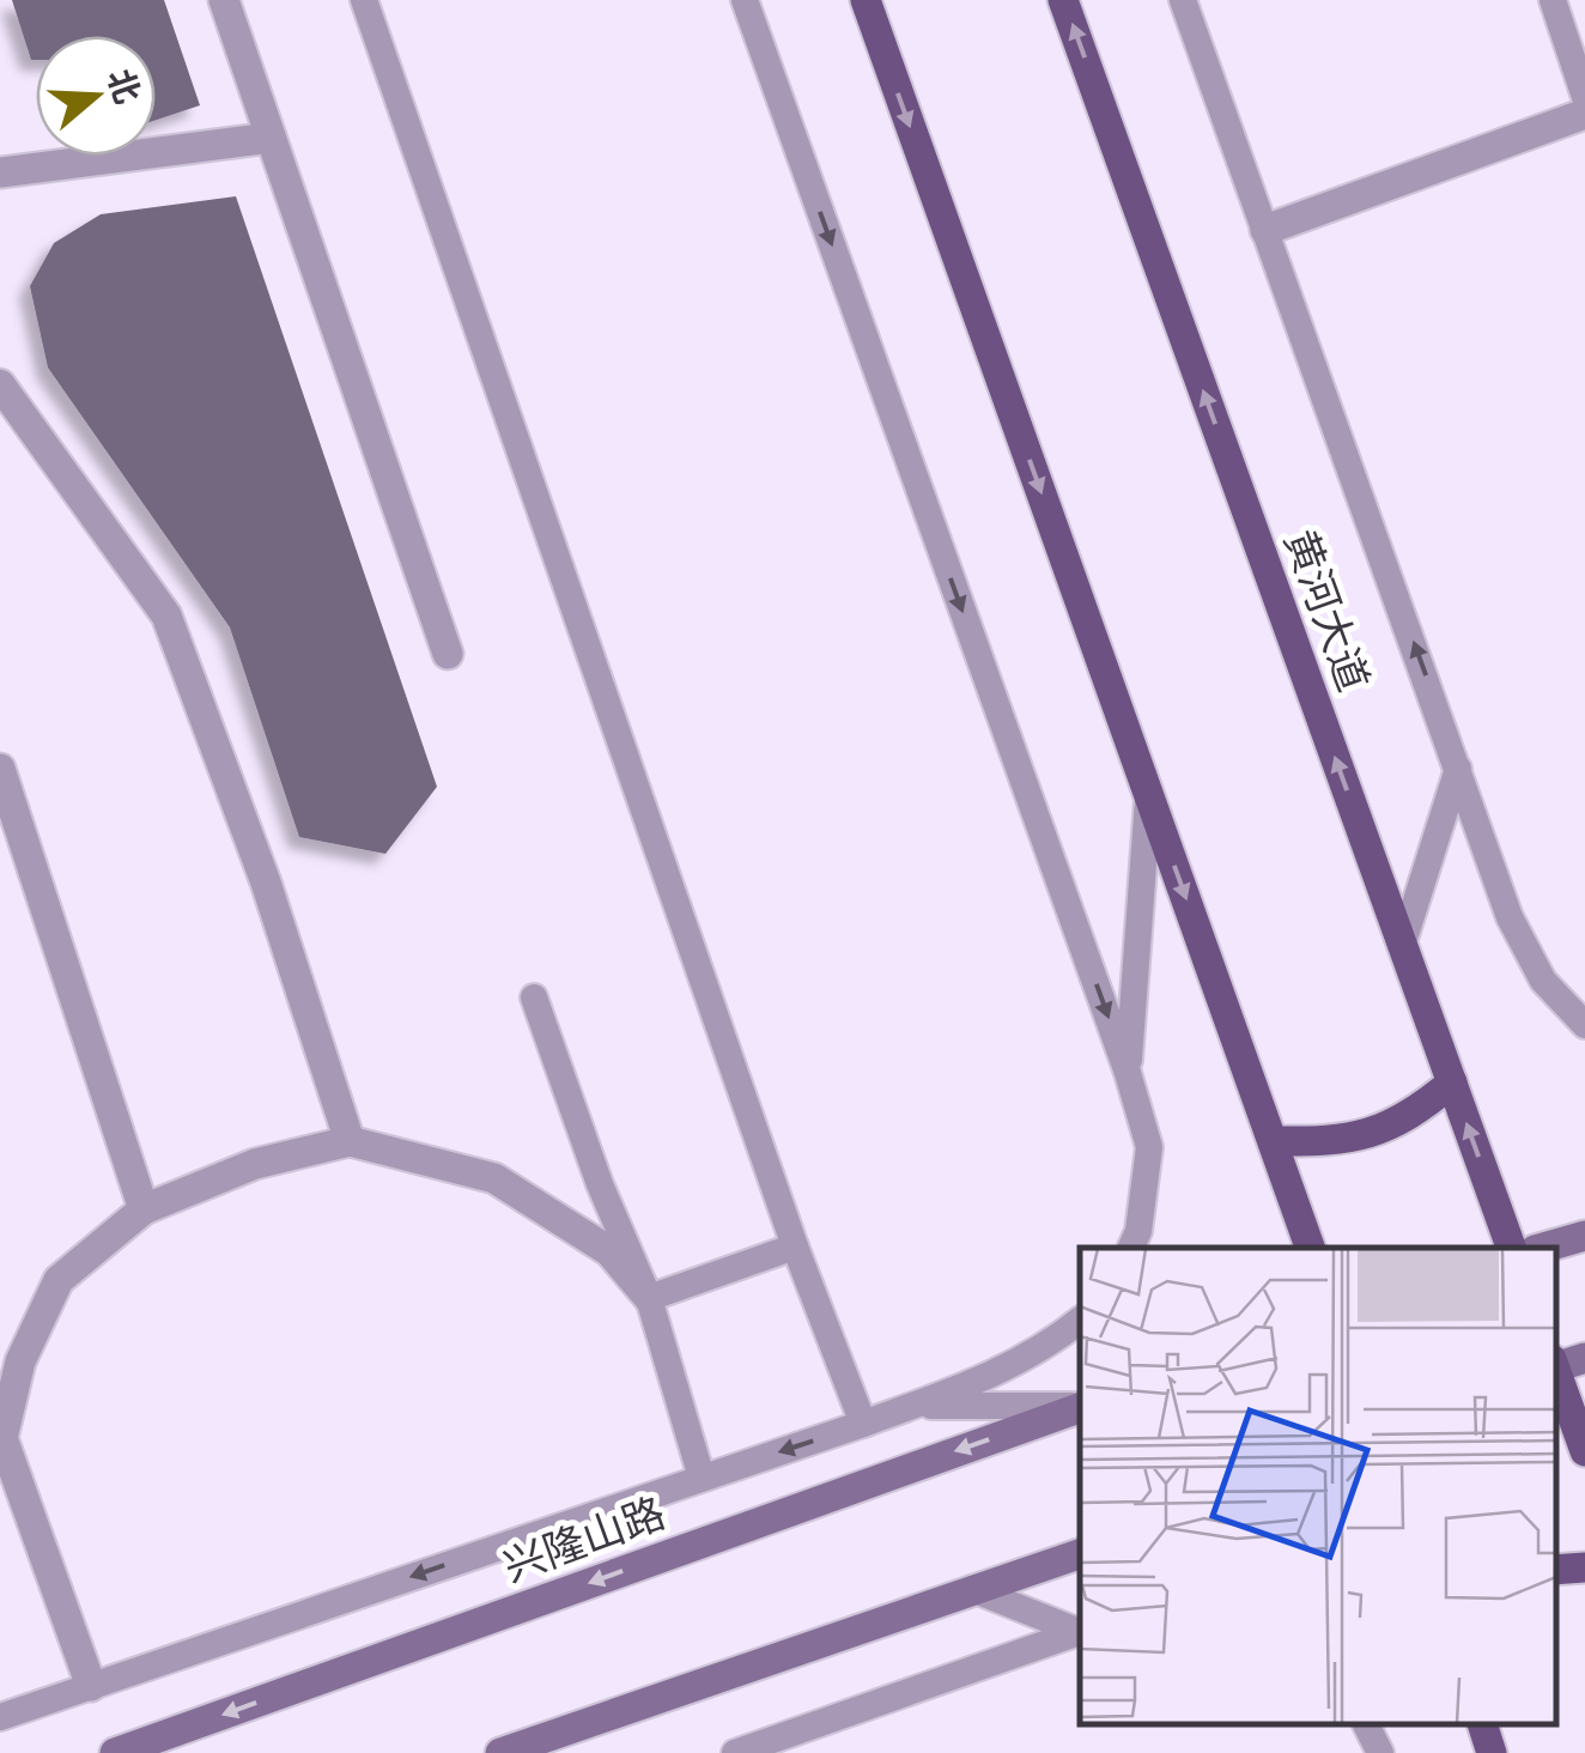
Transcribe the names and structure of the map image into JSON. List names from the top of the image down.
{
  "streets": {
    "main road": ["黄河大道"],
    "street": ["兴隆山路"]
  },
  "north": "right"
}
